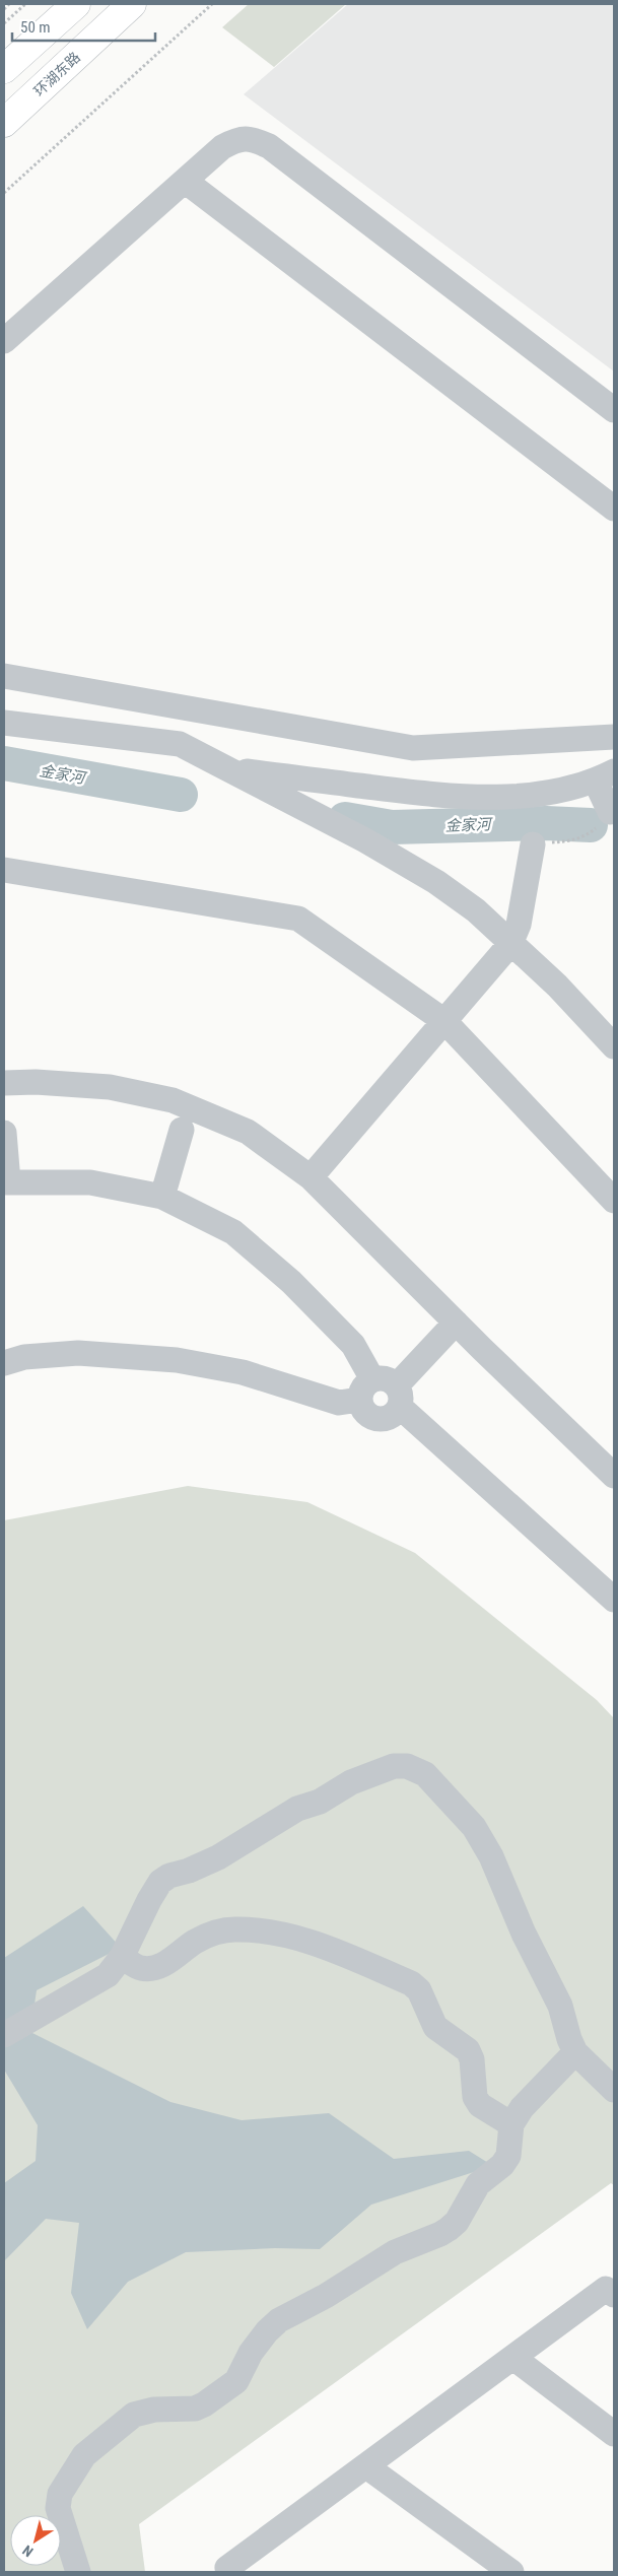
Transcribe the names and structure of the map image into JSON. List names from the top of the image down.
{
  "streets": {
    "main road": ["环湖东路"]
  },
  "water": ["金家河"],
  "scale_bar": "50 m",
  "north": "bottom left"
}
